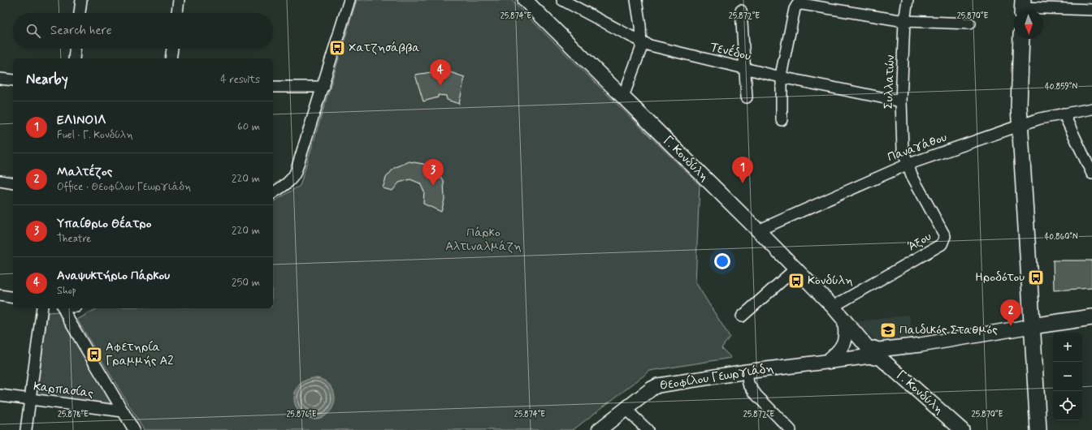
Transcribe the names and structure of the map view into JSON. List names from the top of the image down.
{
  "streets": {
    "street": [
      "Τενέδου",
      "Συλλατών",
      "Παναγάθου",
      "Γ. Κονδύλη",
      "Άξου",
      "Θεοφίλου Γεωργιάδη",
      "Καρπασίας"
    ]
  },
  "crossings": [
    ["Τενέδου", "Συλλατών"],
    ["Συλλατών", "Παναγάθου"],
    ["Συλλατών", "Άξου"],
    ["Παναγάθου", "Γ. Κονδύλη"],
    ["Παναγάθου", "Άξου"],
    ["Γ. Κονδύλη", "Άξου"],
    ["Γ. Κονδύλη", "Θεοφίλου Γεωργιάδη"]
  ],
  "parks": ["Πάρκο Αλτιναλμάζη"],
  "places": {
    "bus stop": [
      "Χατζησάββα",
      "Ηροδότου",
      "Κονδύλη",
      "Αφετηρία Γραμμής Α2"
    ],
    "school or university": ["Παιδικός Σταθμός"]
  },
  "north": "bottom",
  "page": {
    "search": "Search here",
    "heading": ["Nearby", "4 results"],
    "pins": [
      "4",
      "1",
      "3",
      "2"
    ],
    "list": [
      {
        "mark": "1",
        "name": "ΕΛΙΝΟΙΛ",
        "note": "Fuel · Γ. Κονδύλη",
        "value": "60 m"
      },
      {
        "mark": "2",
        "name": "Μαλτέζος",
        "note": "Office · Θεοφίλου Γεωργιάδη",
        "value": "220 m"
      },
      {
        "mark": "3",
        "name": "Υπαίθριο Θέατρο",
        "note": "Theatre",
        "value": "220 m"
      },
      {
        "mark": "4",
        "name": "Αναψυκτήριο Πάρκου",
        "note": "Shop",
        "value": "250 m"
      }
    ],
    "map_buttons": ["+", "−"]
  },
  "coordinates": [
    "25.874°E",
    "25.872°E",
    "25.870°E",
    "40.859°N",
    "40.860°N",
    "25.878°E",
    "25.876°E"
  ]
}
